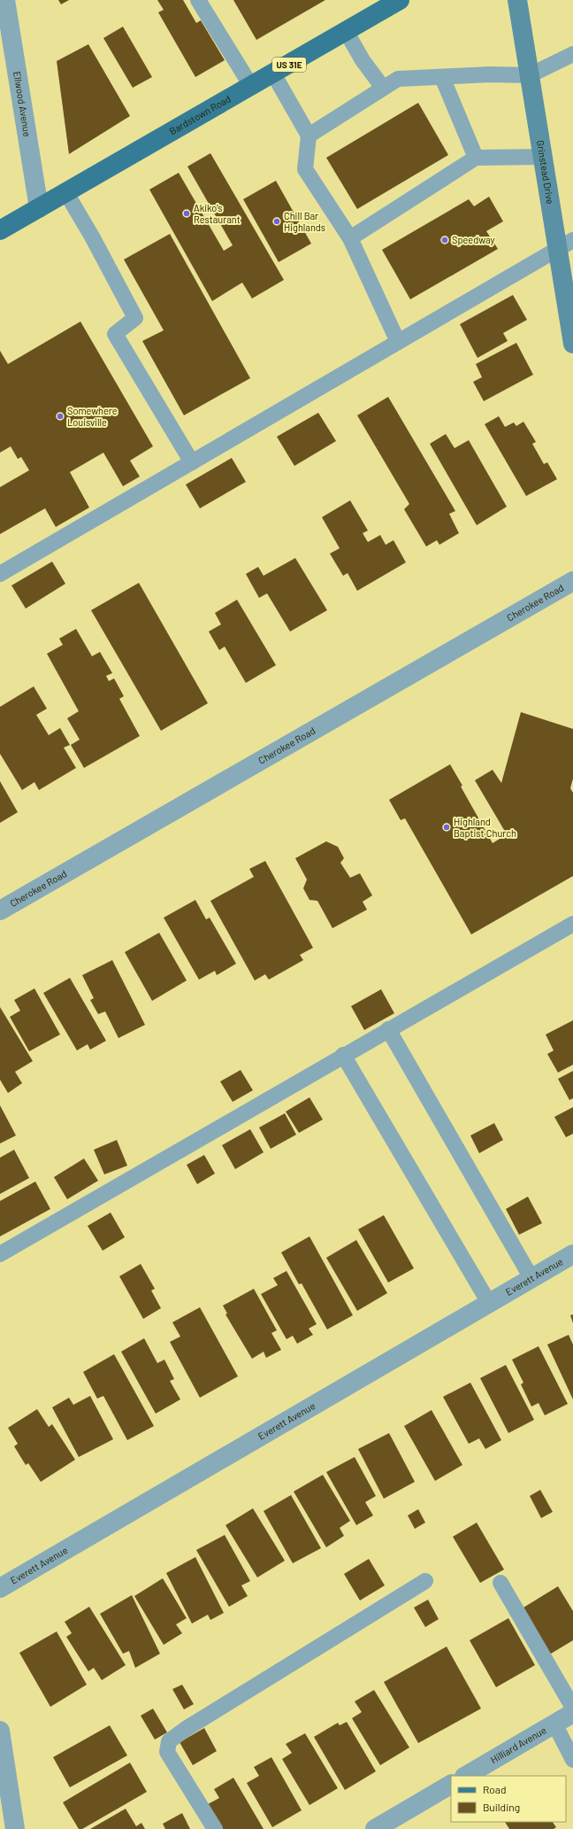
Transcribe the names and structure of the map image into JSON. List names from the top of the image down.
{
  "streets": {
    "main road": ["US 31E", "Bardstown Road", "Grinstead Drive"],
    "street": [
      "Ellwood Avenue",
      "Cherokee Road",
      "Everett Avenue",
      "Hilliard Avenue"
    ]
  },
  "crossings": [
    ["Ellwood Avenue", "Bardstown Road"]
  ],
  "places": [
    "Akiko's Restaurant",
    "Chill Bar Highlands",
    "Speedway",
    "Somewhere Louisville",
    "Highland Baptist Church"
  ],
  "legend": ["Road", "Building"]
}
